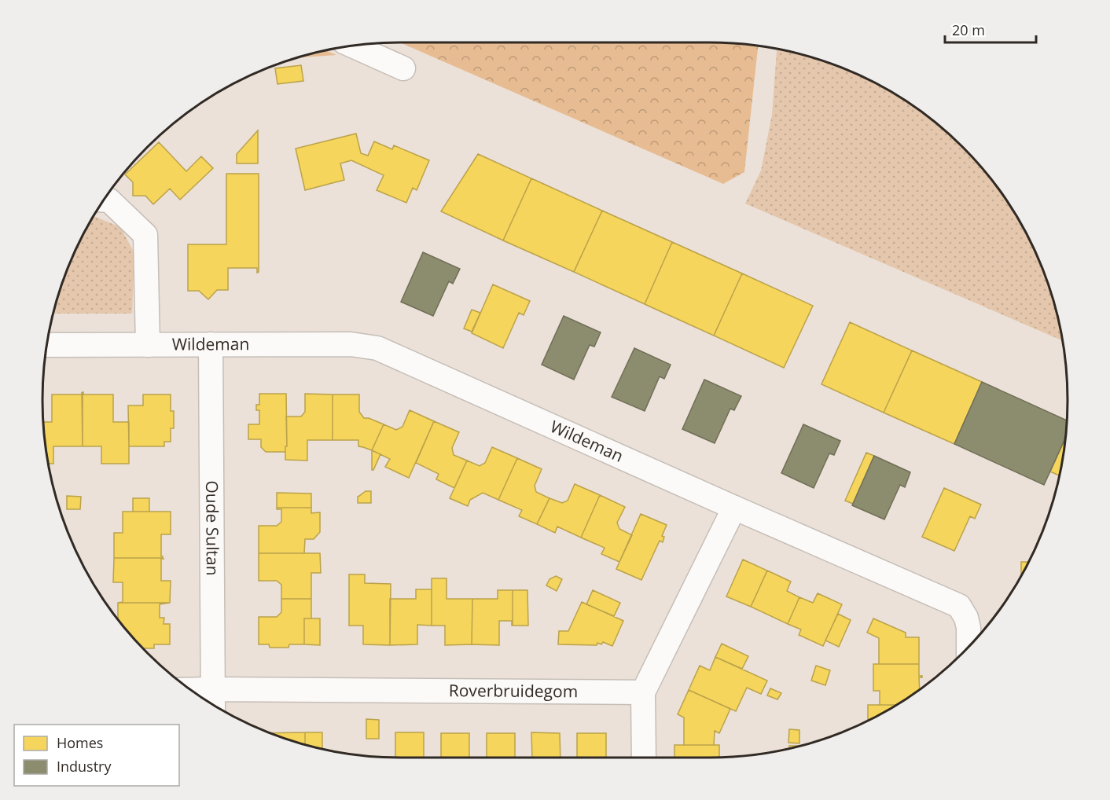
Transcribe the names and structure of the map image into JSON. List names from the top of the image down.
{
  "streets": {
    "street": ["Wildeman", "Oude Sultan", "Roverbruidegom"]
  },
  "crossings": [
    ["Wildeman", "Oude Sultan"],
    ["Oude Sultan", "Roverbruidegom"]
  ],
  "legend": ["Homes", "Industry"],
  "scale_bar": "20 m"
}
